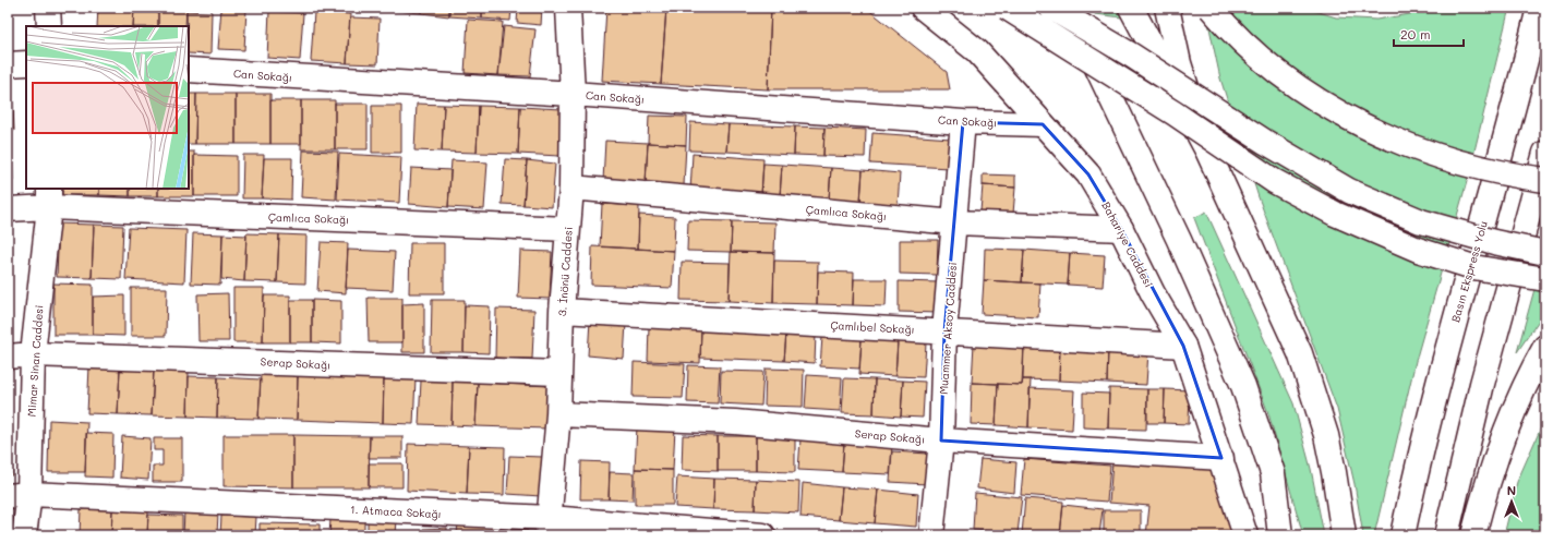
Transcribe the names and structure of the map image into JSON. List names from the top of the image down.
{
  "streets": {
    "main road": [
      "Can Sokağı",
      "Çamlıca Sokağı",
      "Bahariye Caddesi",
      "3. İnönü Caddesi",
      "Basın Ekspress Yolu",
      "Çamlıbel Sokağı",
      "Muammer Aksoy Caddesi",
      "Mimar Sinan Caddesi",
      "Serap Sokağı",
      "1. Atmaca Sokağı"
    ]
  },
  "crossings": [
    ["Can Sokağı", "Bahariye Caddesi"],
    ["Can Sokağı", "3. İnönü Caddesi"],
    ["Can Sokağı", "Muammer Aksoy Caddesi"],
    ["Çamlıca Sokağı", "Bahariye Caddesi"],
    ["Çamlıca Sokağı", "3. İnönü Caddesi"],
    ["Çamlıca Sokağı", "Muammer Aksoy Caddesi"],
    ["Çamlıca Sokağı", "Mimar Sinan Caddesi"],
    ["Bahariye Caddesi", "Çamlıbel Sokağı"],
    ["Bahariye Caddesi", "Serap Sokağı"],
    ["3. İnönü Caddesi", "Çamlıbel Sokağı"],
    ["3. İnönü Caddesi", "Serap Sokağı"],
    ["3. İnönü Caddesi", "1. Atmaca Sokağı"],
    ["Çamlıbel Sokağı", "Muammer Aksoy Caddesi"],
    ["Muammer Aksoy Caddesi", "Serap Sokağı"],
    ["Mimar Sinan Caddesi", "Serap Sokağı"],
    ["Mimar Sinan Caddesi", "1. Atmaca Sokağı"]
  ],
  "scale_bar": "20 m",
  "north": "top"
}
